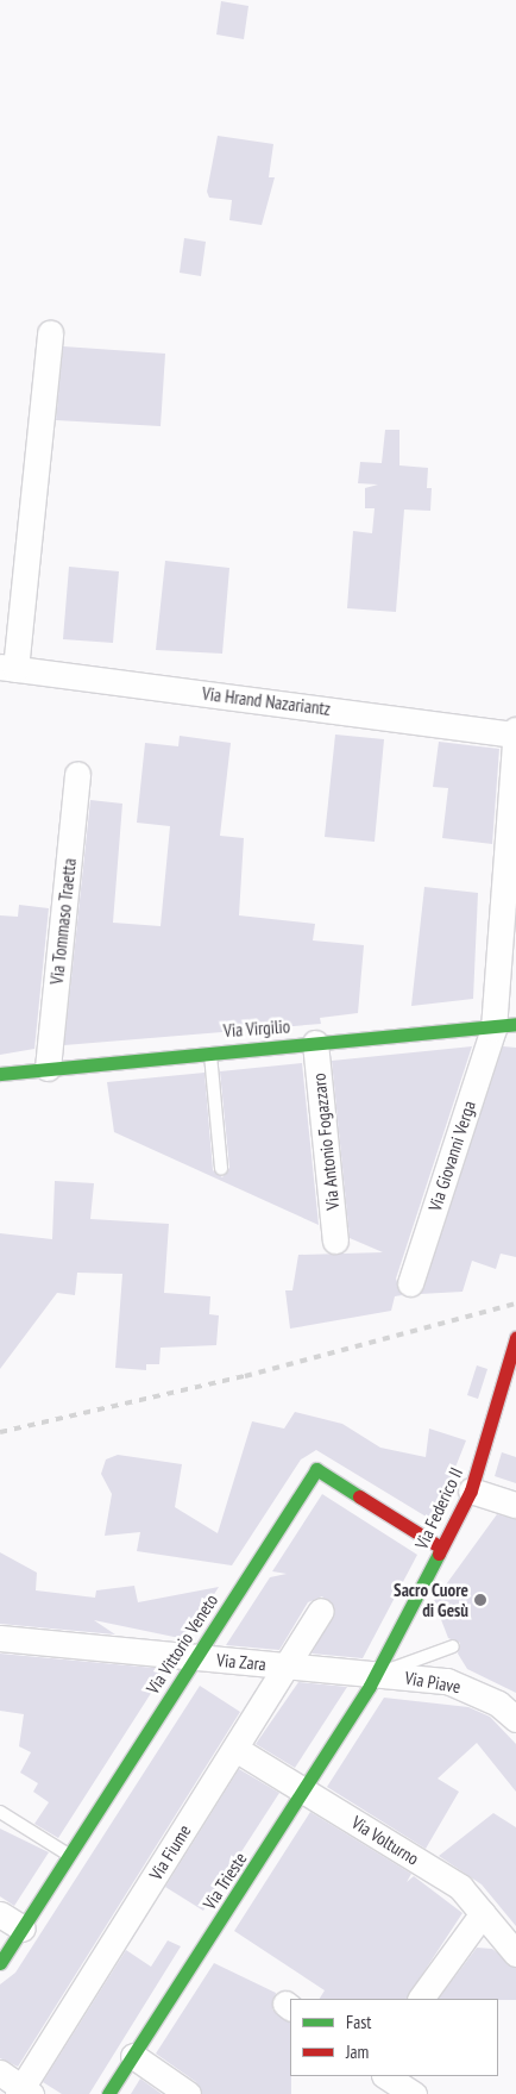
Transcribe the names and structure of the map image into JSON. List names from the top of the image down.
{
  "streets": {
    "street": [
      "Via Hrand Nazariantz",
      "Via Tommaso Traetta",
      "Via Virgilio",
      "Via Antonio Fogazzaro",
      "Via Giovanni Verga",
      "Via Federico II",
      "Via Vittorio Veneto",
      "Via Zara",
      "Via Piave",
      "Via Volturno",
      "Via Fiume",
      "Via Trieste"
    ]
  },
  "crossings": [
    ["Via Hrand Nazariantz", "Via Giovanni Verga"],
    ["Via Tommaso Traetta", "Via Virgilio"],
    ["Via Virgilio", "Via Antonio Fogazzaro"],
    ["Via Virgilio", "Via Giovanni Verga"],
    ["Via Federico II", "Via Vittorio Veneto"],
    ["Via Federico II", "Via Zara"],
    ["Via Federico II", "Via Piave"],
    ["Via Federico II", "Via Trieste"],
    ["Via Vittorio Veneto", "Via Zara"],
    ["Via Zara", "Via Piave"],
    ["Via Zara", "Via Fiume"],
    ["Via Zara", "Via Trieste"],
    ["Via Piave", "Via Trieste"],
    ["Via Volturno", "Via Fiume"],
    ["Via Volturno", "Via Trieste"]
  ],
  "places": ["Sacro Cuore di Gesù"],
  "legend": ["Fast", "Jam"]
}
